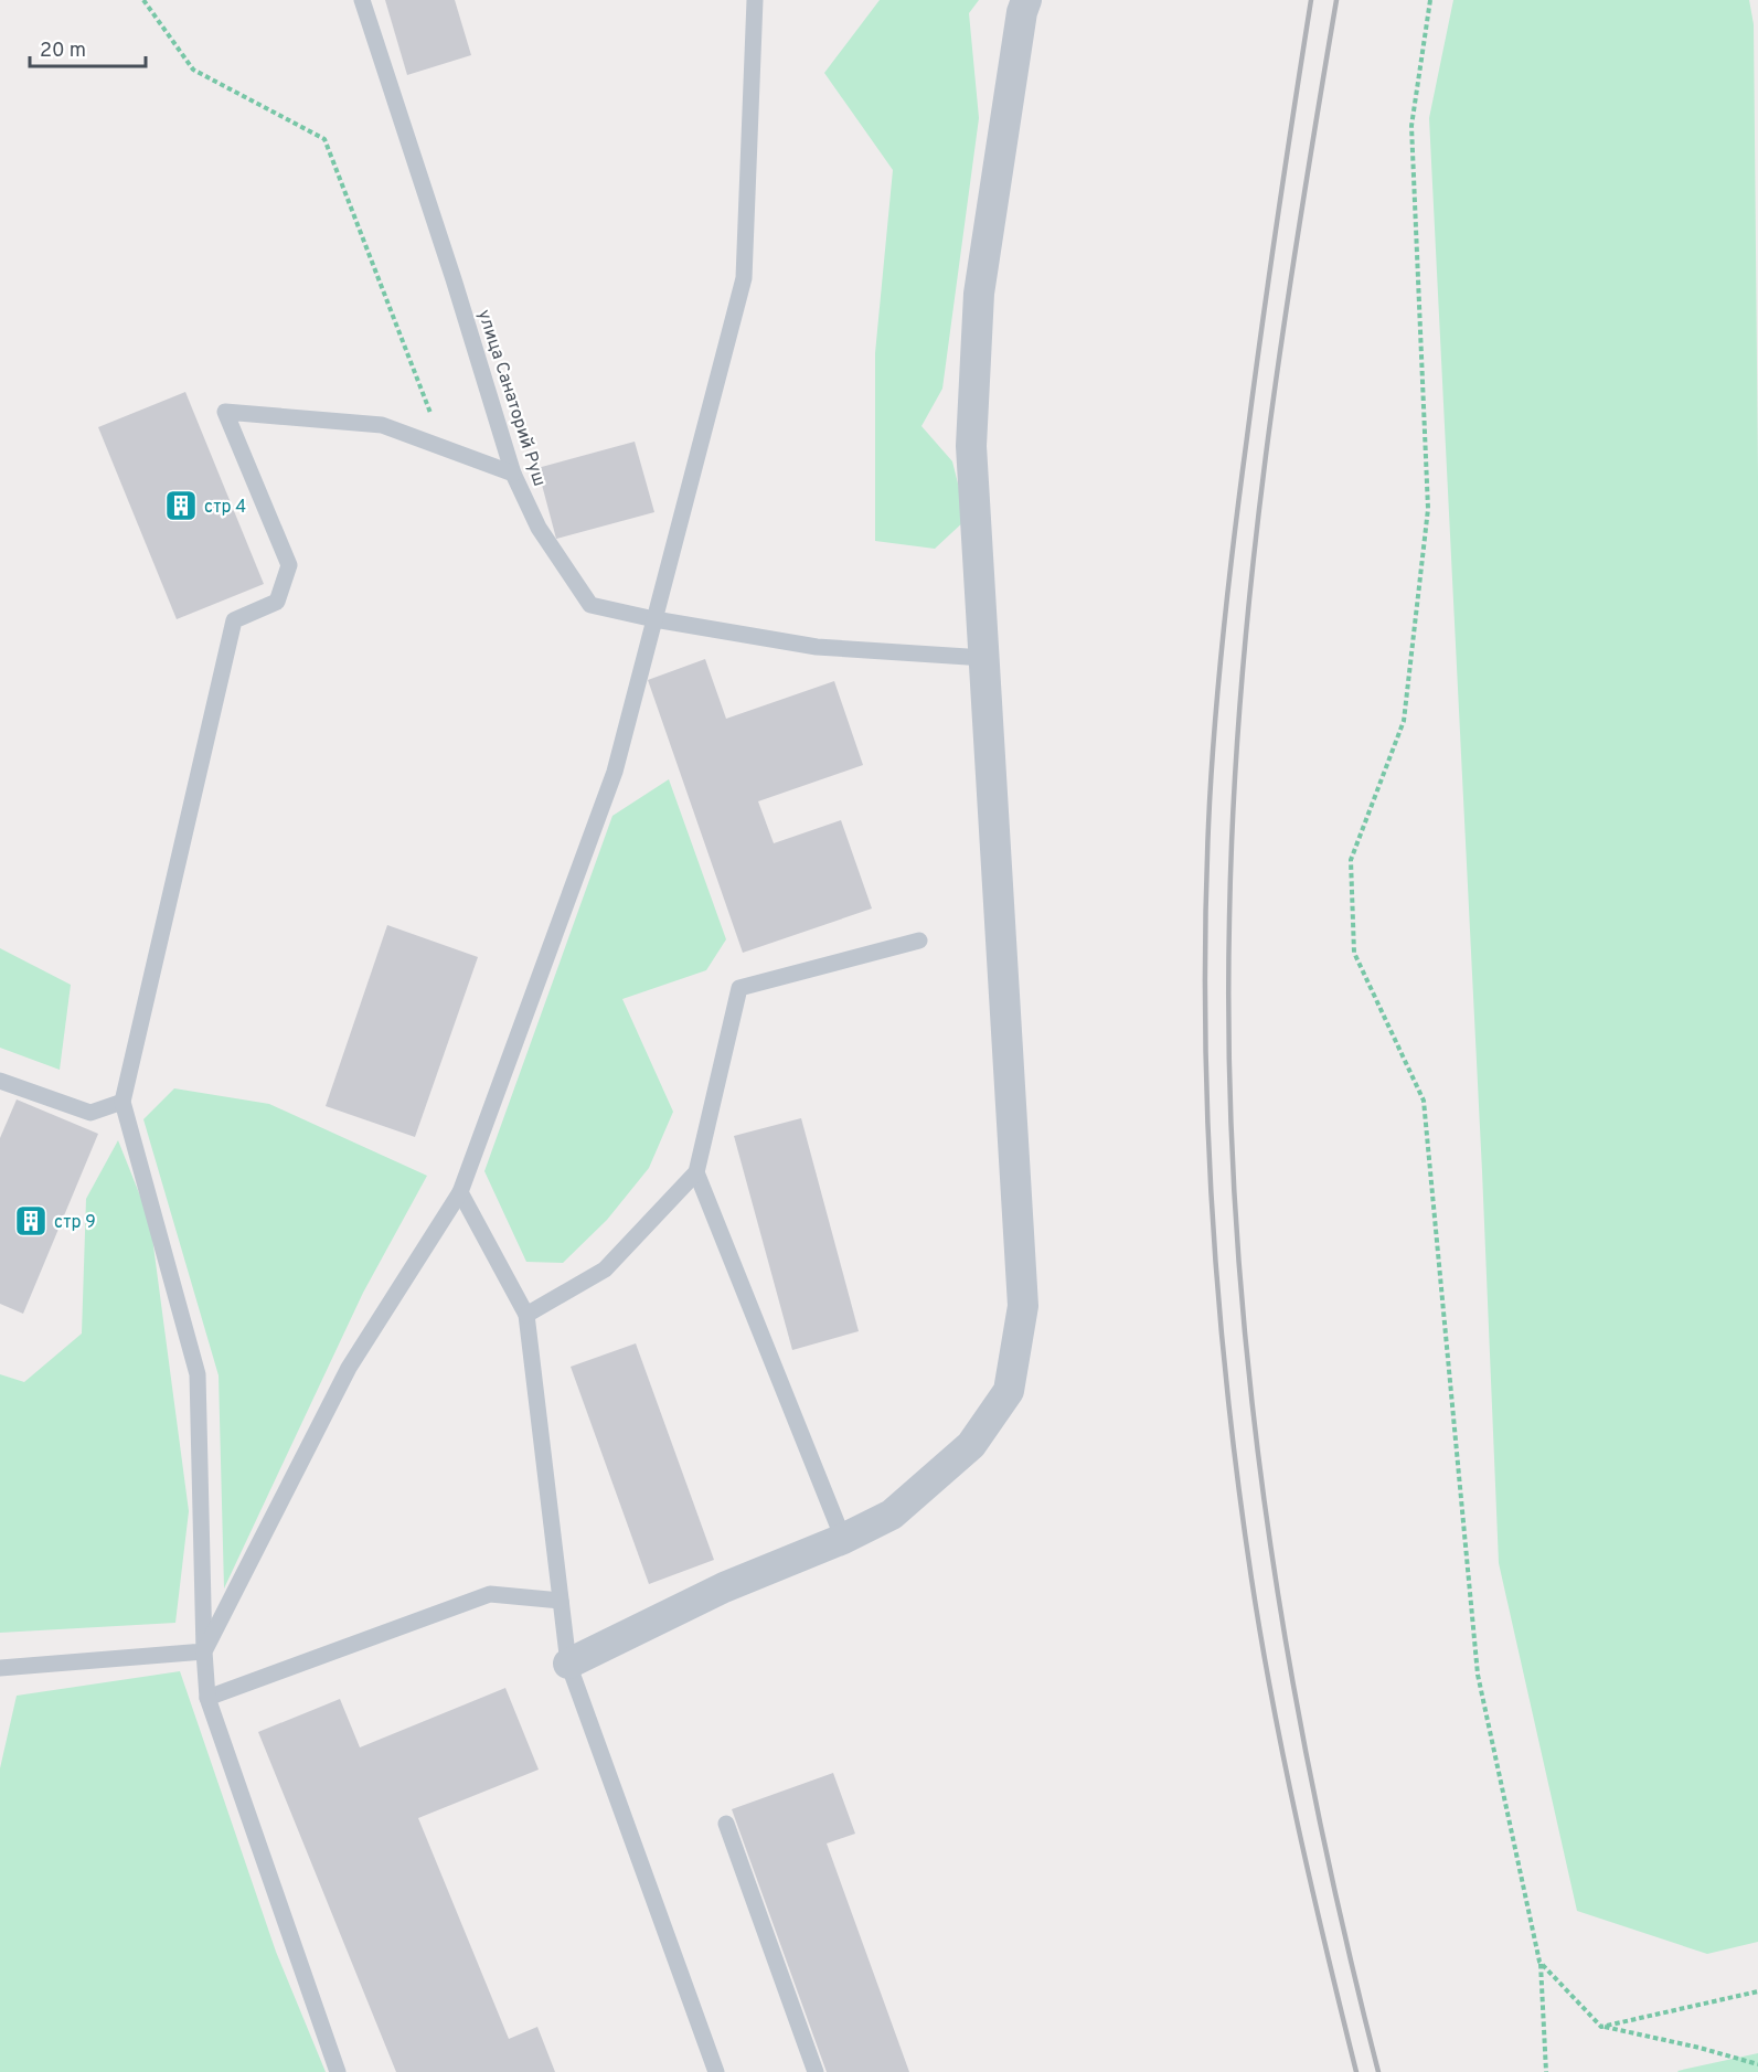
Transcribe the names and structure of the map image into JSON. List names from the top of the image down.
{
  "streets": {
    "lane": ["улица Санаторий Руш"]
  },
  "places": {
    "building": ["стр 4", "стр 9"]
  },
  "scale_bar": "20 m"
}
